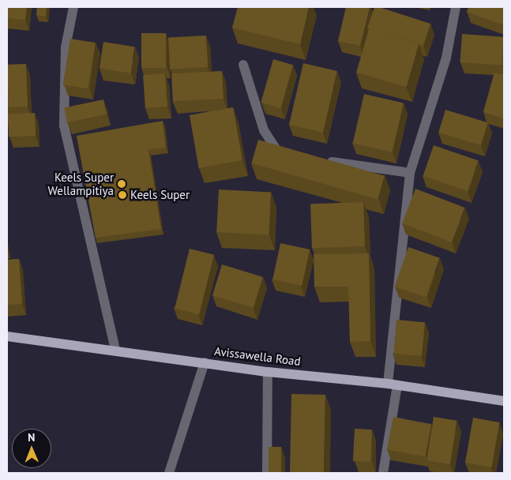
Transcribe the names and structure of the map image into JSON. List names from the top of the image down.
{
  "streets": {
    "main road": ["Avissawella Road"]
  },
  "places": ["Keels Super Wellampitiya", "Keels Super"],
  "north": "top"
}
